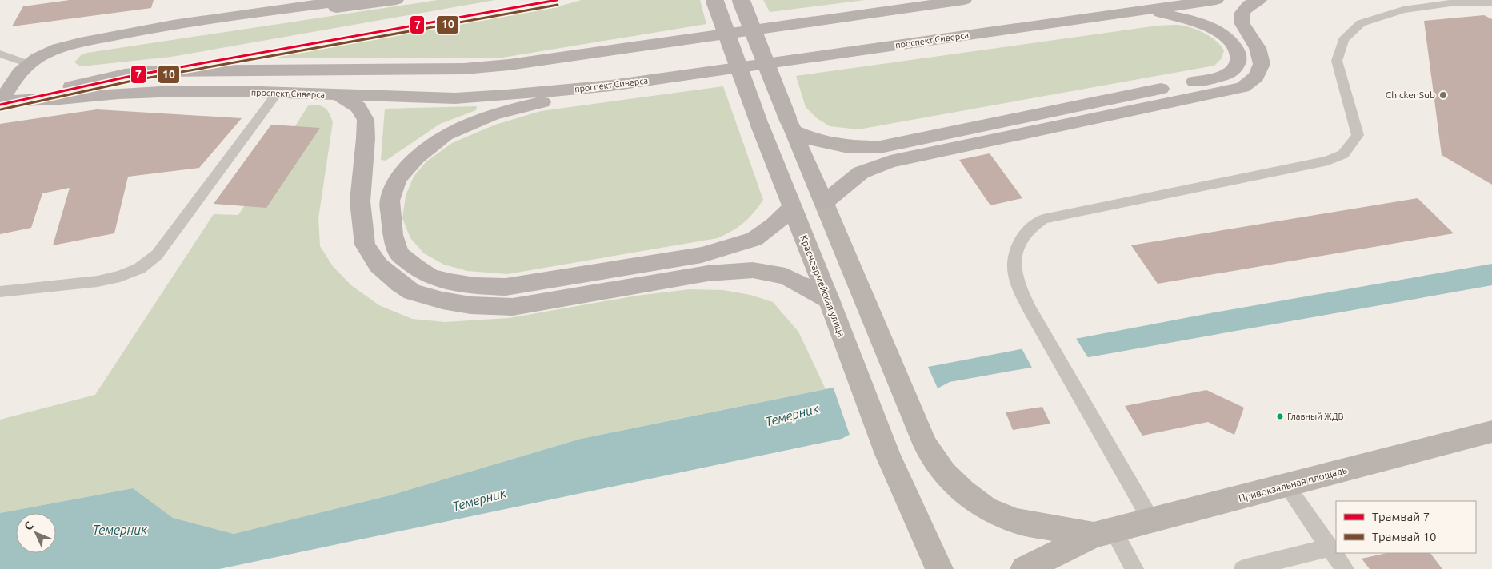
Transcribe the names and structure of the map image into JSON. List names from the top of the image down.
{
  "streets": {
    "main road": ["проспект Сиверса", "Красноармейская улица", "Привокзальная площадь"]
  },
  "water": ["Темерник"],
  "places": ["ChickenSub", "Главный ЖДВ"],
  "lines": ["tram line 7", "tram line 10"],
  "legend": ["Трамвай 7", "Трамвай 10"],
  "north": "top left"
}
